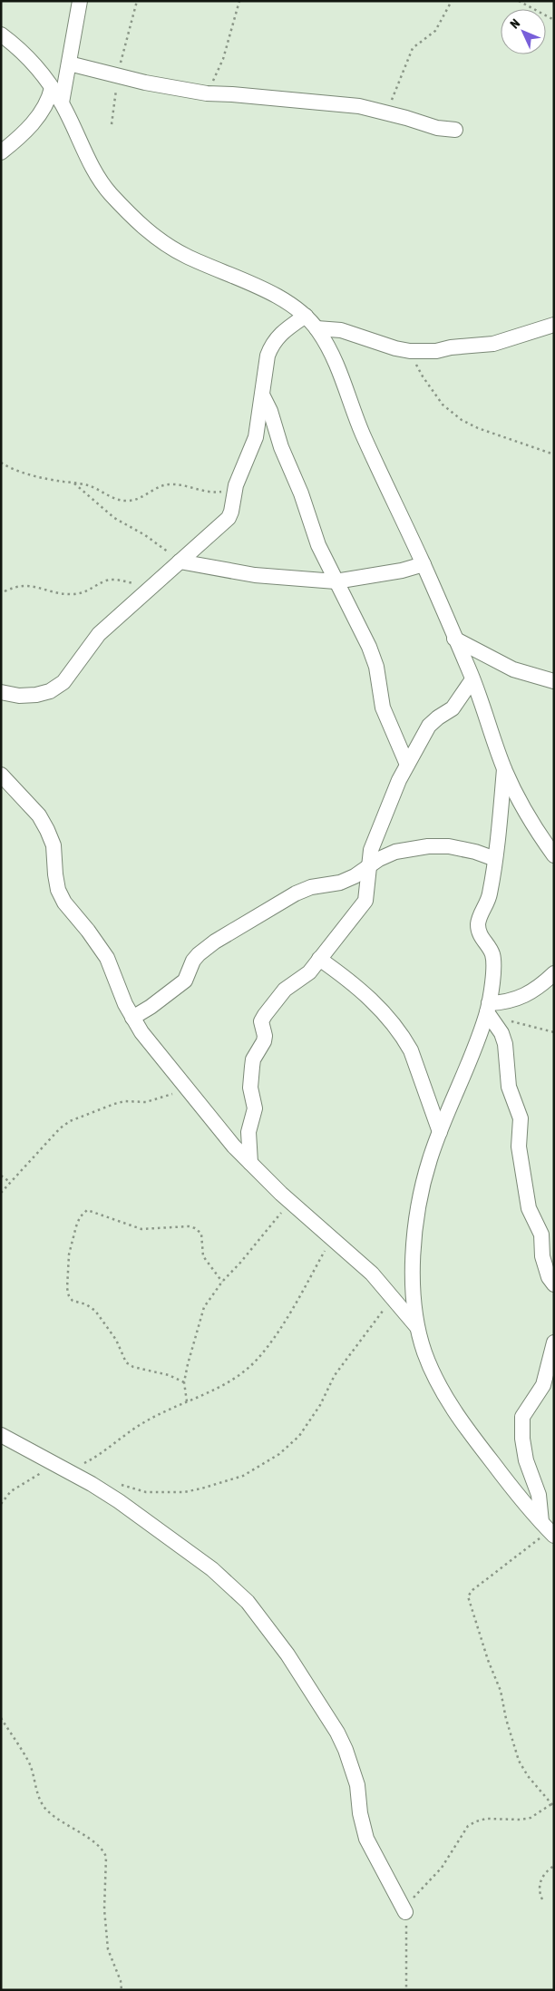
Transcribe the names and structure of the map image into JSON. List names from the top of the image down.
{
  "north": "top left"
}
